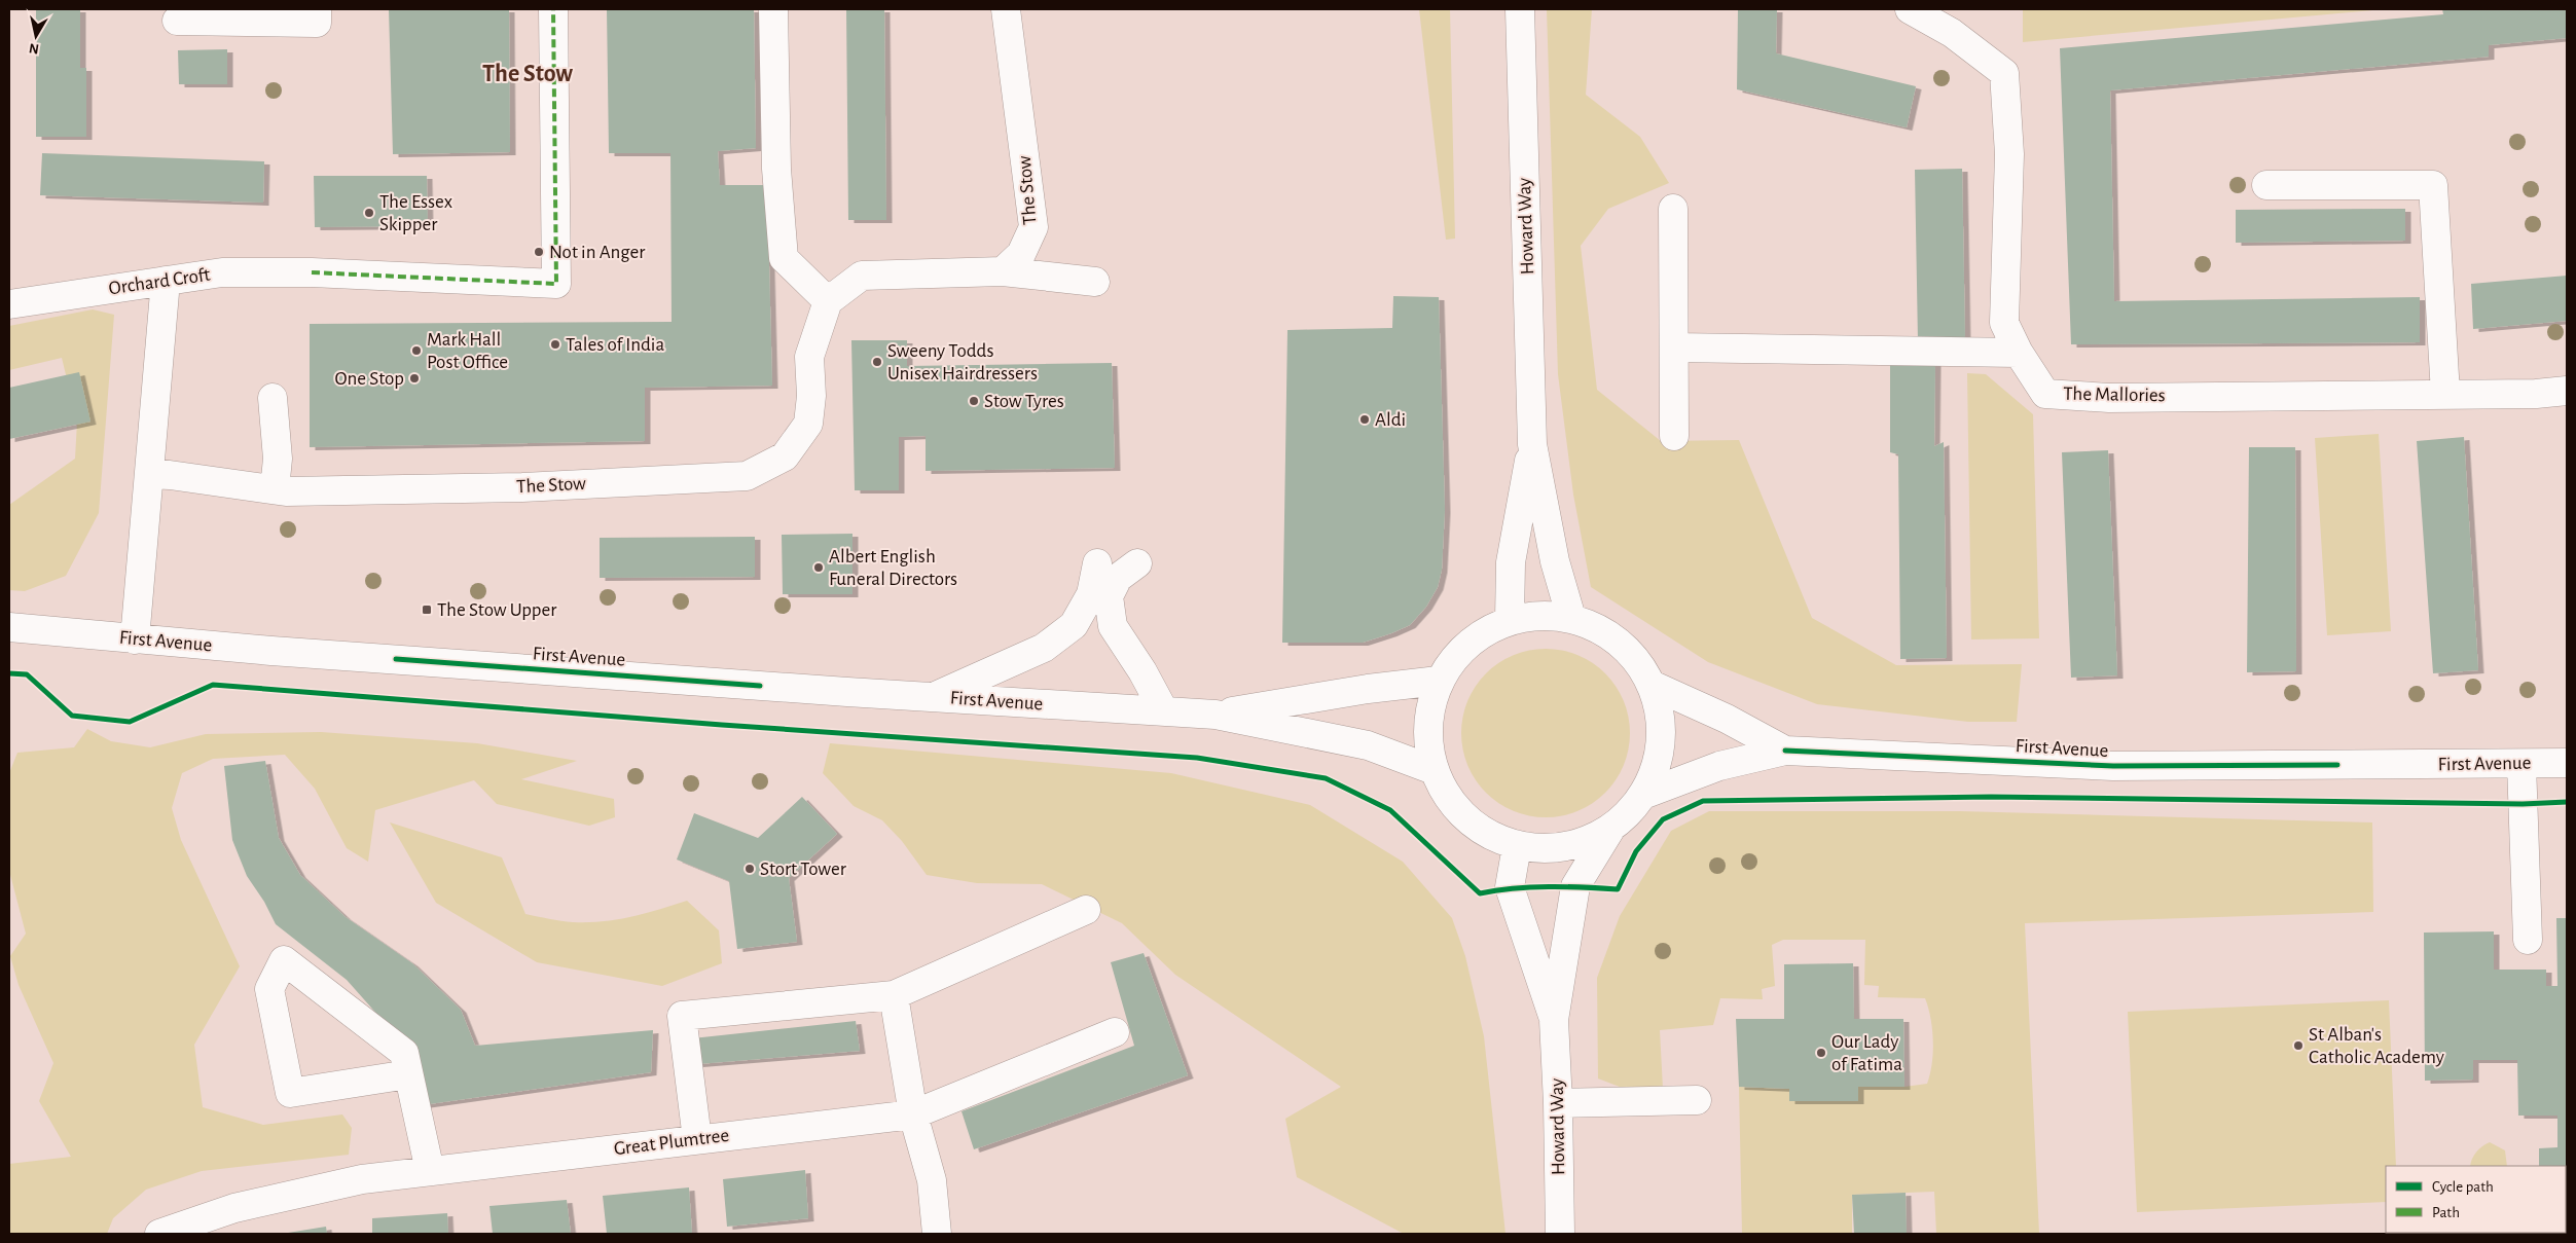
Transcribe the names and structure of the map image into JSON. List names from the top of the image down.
{
  "streets": {
    "street": [
      "The Stow",
      "Howard Way",
      "Orchard Croft",
      "The Mallories",
      "First Avenue",
      "Great Plumtree"
    ]
  },
  "districts": ["The Stow"],
  "places": {
    "other": [
      "The Essex Skipper",
      "Not in Anger",
      "Tales of India",
      "Mark Hall Post Office",
      "Sweeny Todds Unisex Hairdressers",
      "One Stop",
      "Stow Tyres",
      "Aldi",
      "Albert English Funeral Directors",
      "Stort Tower",
      "St Alban's Catholic Academy",
      "Our Lady of Fatima"
    ],
    "transit": ["The Stow Upper"]
  },
  "legend": ["Cycle path", "Path"],
  "north": "bottom"
}
